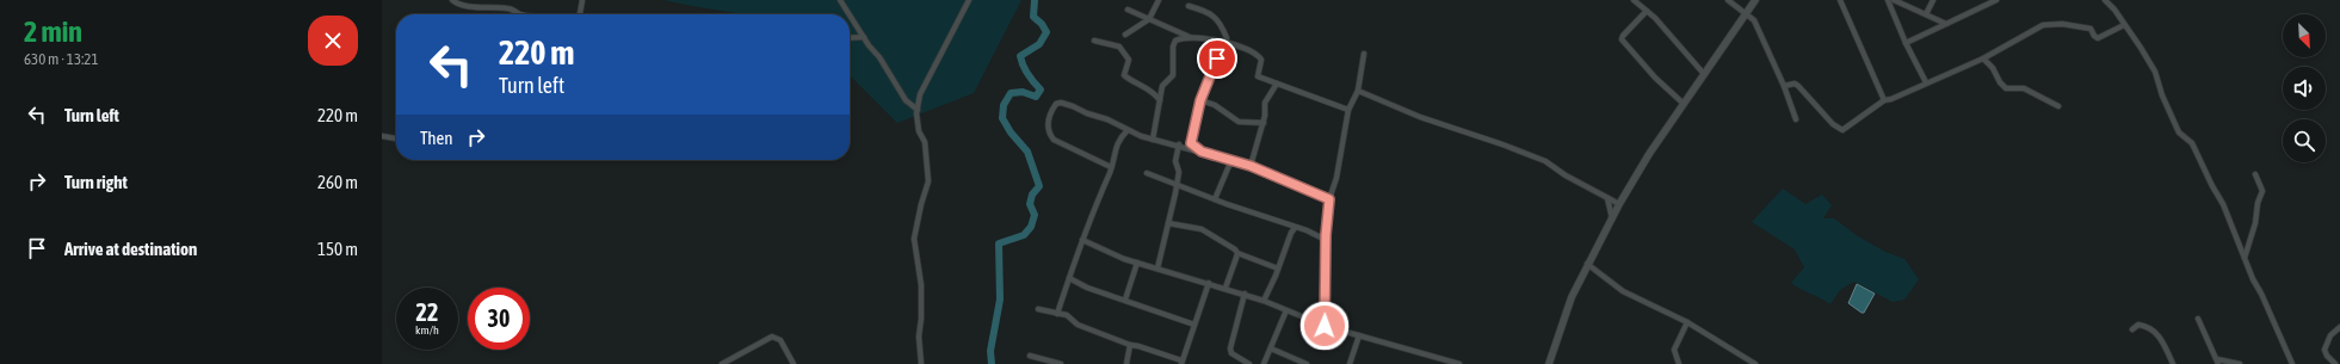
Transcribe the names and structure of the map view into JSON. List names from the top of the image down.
{
  "north": "bottom right",
  "page": {
    "heading": ["2 min", "630 m · 13:21"],
    "turn": ["220 m", "Turn left"],
    "list": [
      {
        "name": "Turn left",
        "value": "220 m"
      },
      {
        "name": "Turn right",
        "value": "260 m"
      },
      {
        "name": "Arrive at destination",
        "value": "150 m"
      }
    ],
    "then": "Then",
    "speed": "22 km/h",
    "limit": "30"
  }
}
